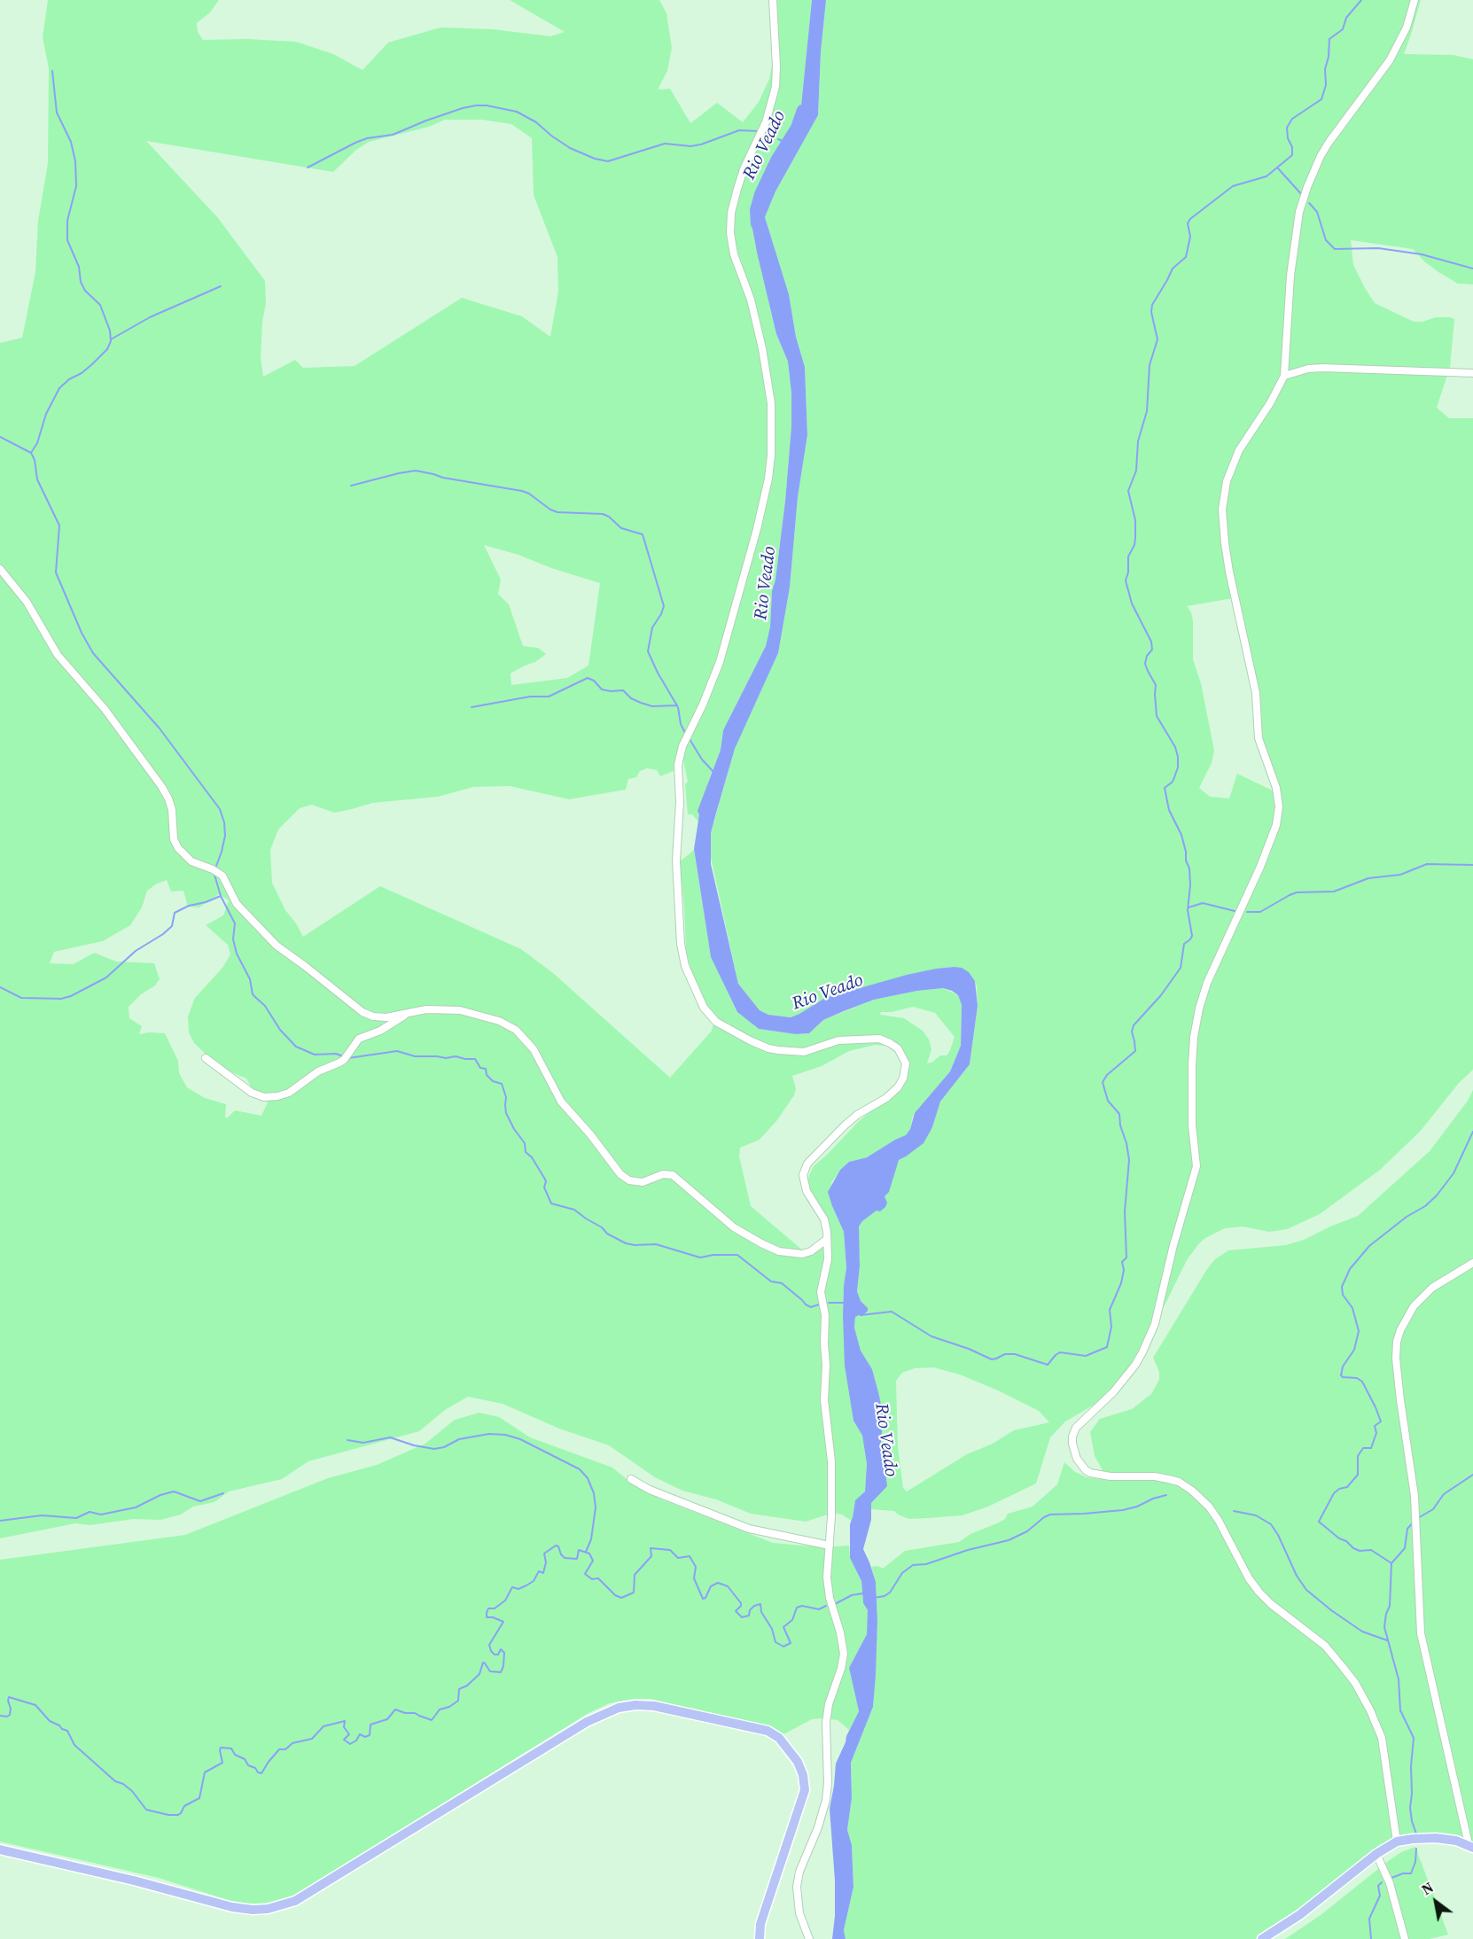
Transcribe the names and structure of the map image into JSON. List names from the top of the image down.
{
  "water": ["Rio Veado"],
  "north": "top left"
}
